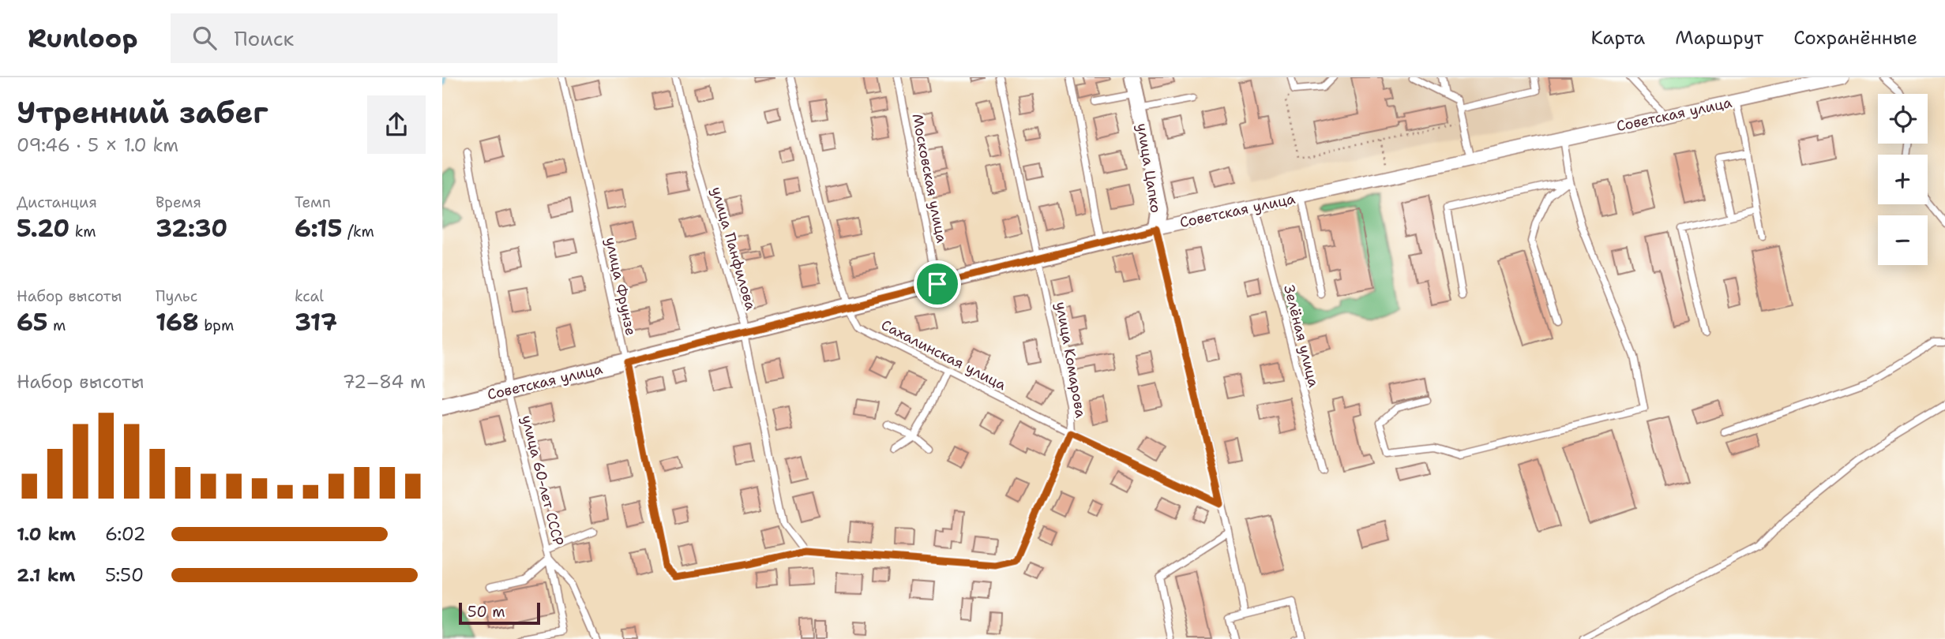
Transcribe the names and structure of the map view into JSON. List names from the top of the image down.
{
  "streets": {
    "street": ["Советская улица", "улица Цапко"],
    "lane": [
      "Московская улица",
      "улица Панфилова",
      "улица Фрунзе",
      "Зелёная улица",
      "Сахалинская улица",
      "улица Комарова",
      "улица 60-лет СССР"
    ]
  },
  "crossings": [
    ["Советская улица", "улица Цапко"],
    ["Советская улица", "Московская улица"],
    ["Советская улица", "улица Панфилова"],
    ["Советская улица", "улица Фрунзе"],
    ["Советская улица", "Зелёная улица"],
    ["Советская улица", "Сахалинская улица"],
    ["Советская улица", "улица Комарова"],
    ["Советская улица", "улица 60-лет СССР"],
    ["улица Цапко", "Сахалинская улица"],
    ["улица Панфилова", "улица Фрунзе"],
    ["улица Панфилова", "улица Комарова"],
    ["улица Фрунзе", "улица Комарова"],
    ["Сахалинская улица", "улица Комарова"]
  ],
  "scale_bar": "50 m",
  "page": {
    "header": "Runloop",
    "search": "Поиск",
    "nav": ["Карта", "Маршрут", "Сохранённые"],
    "heading": ["Утренний забег", "09:46 · 5 × 1.0 km"],
    "map_buttons": ["+", "−"],
    "stats": [
      ["Дистанция", "5.20 km"],
      ["Время", "32:30"],
      ["Темп", "6:15 /km"],
      ["Набор высоты", "65 m"],
      ["Пульс", "168 bpm"],
      ["kcal", "317"]
    ],
    "chart": ["Набор высоты", "72–84 m"],
    "list": [
      {
        "name": "1.0 km",
        "note": "6:02"
      },
      {
        "name": "2.1 km",
        "note": "5:50"
      }
    ],
    "scale": "50 m"
  }
}
